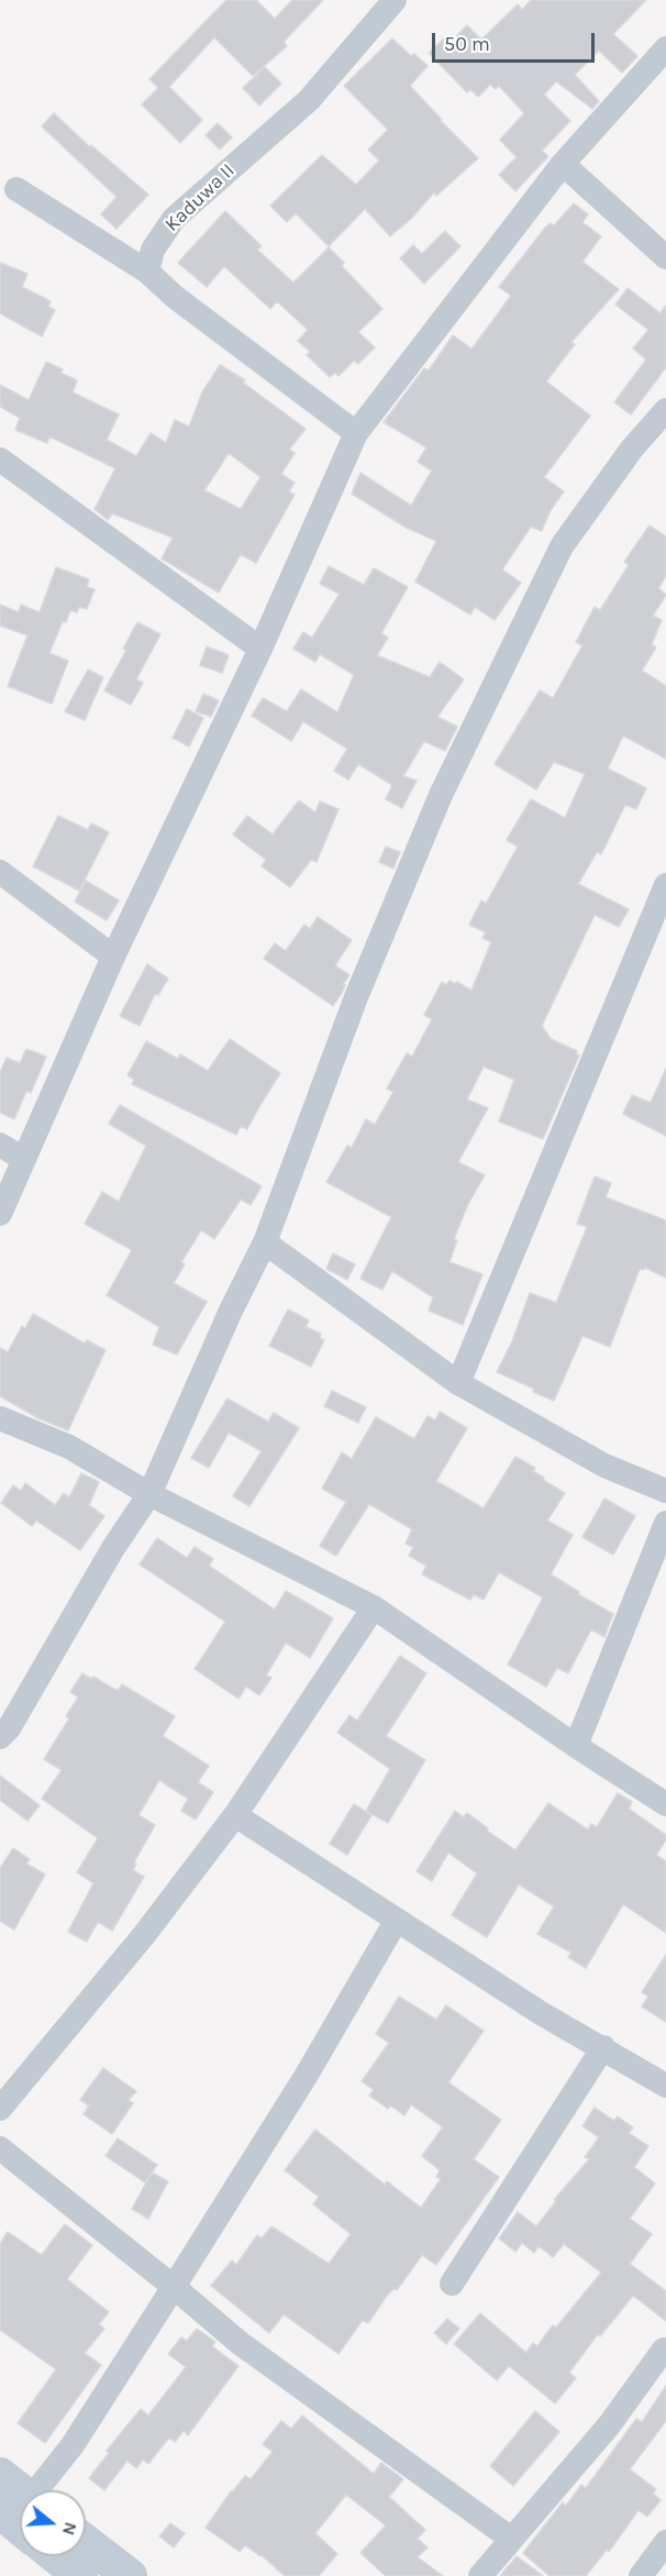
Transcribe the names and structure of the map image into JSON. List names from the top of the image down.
{
  "streets": {
    "street": ["Kaduwa II"]
  },
  "scale_bar": "50 m",
  "north": "right"
}
